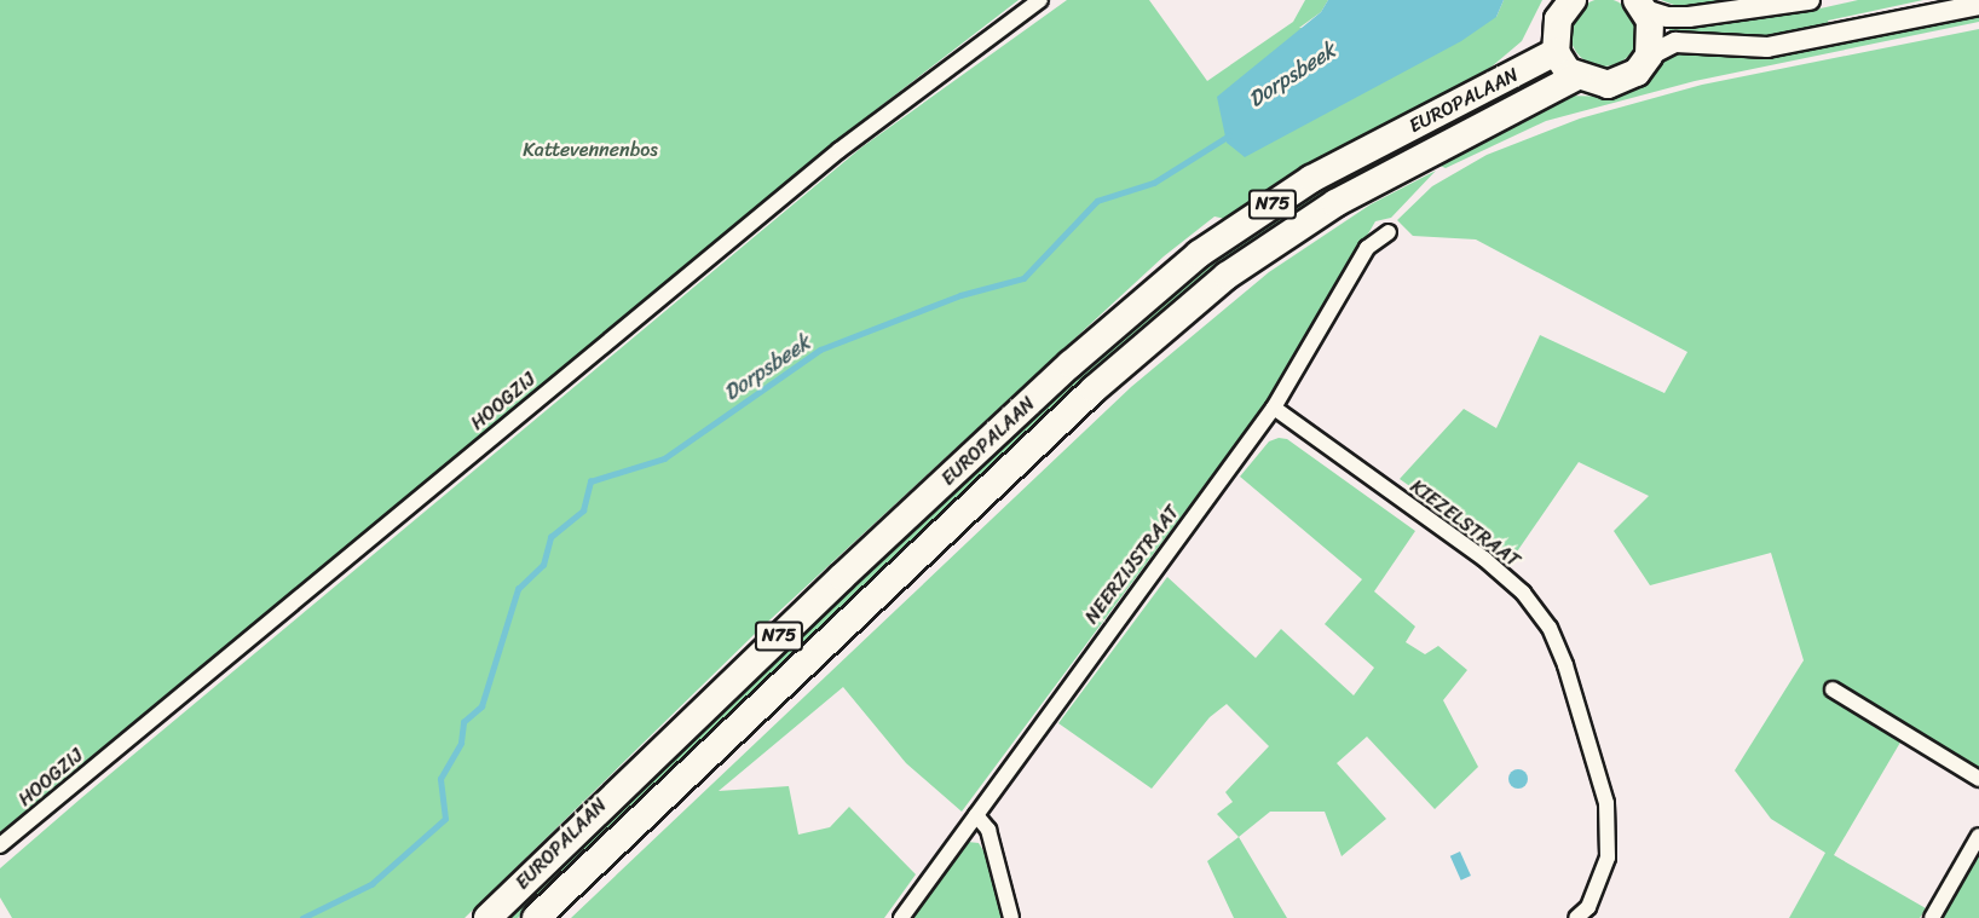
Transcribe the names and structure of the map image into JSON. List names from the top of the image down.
{
  "streets": {
    "highway": ["EUROPALAAN", "N75"],
    "street": ["HOOGZIJ", "KIEZELSTRAAT", "NEERZIJSTRAAT"]
  },
  "crossings": [
    ["KIEZELSTRAAT", "NEERZIJSTRAAT"]
  ],
  "water": ["Dorpsbeek"],
  "parks": ["Kattevennenbos"]
}
